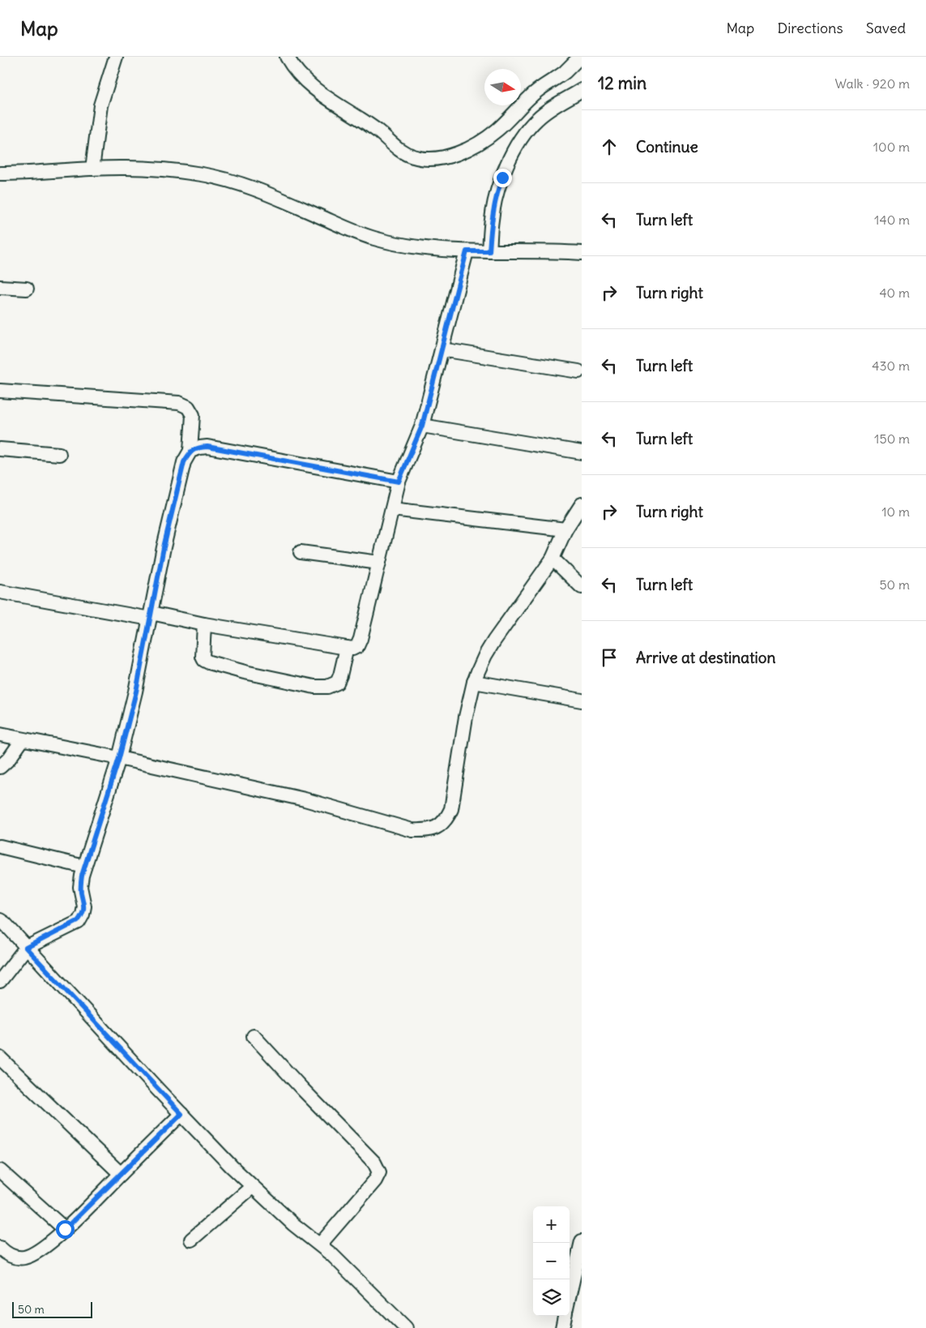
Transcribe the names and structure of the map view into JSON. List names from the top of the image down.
{
  "scale_bar": "50 m",
  "north": "right",
  "page": {
    "header": "Map",
    "nav": ["Map", "Directions", "Saved"],
    "heading": ["12 min", "Walk · 920 m"],
    "list": [
      ["Continue", "100 m"],
      ["Turn left", "140 m"],
      ["Turn right", "40 m"],
      ["Turn left", "430 m"],
      ["Turn left", "150 m"],
      ["Turn right", "10 m"],
      ["Turn left", "50 m"],
      "Arrive at destination"
    ],
    "map_buttons": ["+", "−"],
    "scale": "50 m"
  }
}
